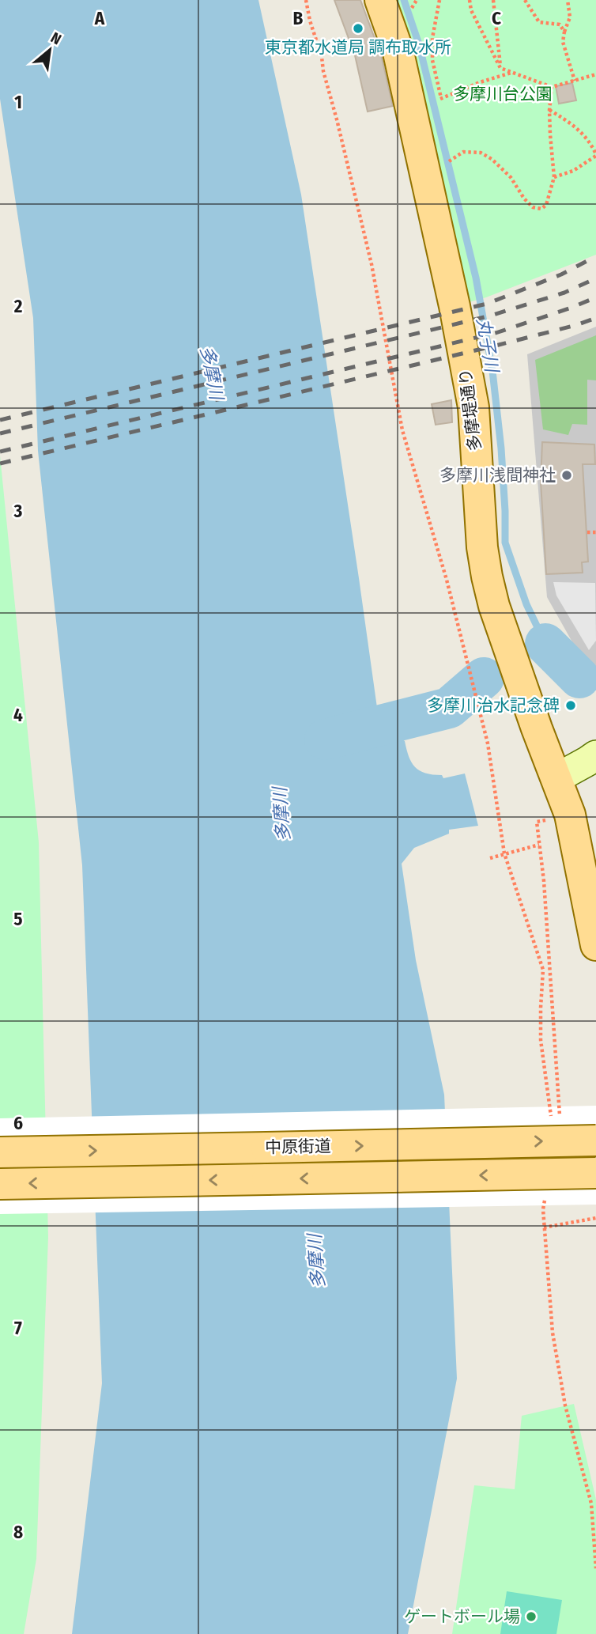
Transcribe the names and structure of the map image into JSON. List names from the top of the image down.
{
  "streets": {
    "main road": ["多摩堤通り", "中原街道"]
  },
  "water": ["丸子川", "多摩川"],
  "parks": ["多摩川台公園"],
  "places": [
    "東京都水道局 調布取水所",
    "多摩川浅間神社",
    "多摩川治水記念碑",
    "ゲートボール場"
  ],
  "north": "top right",
  "grid": {
    "columns": ["A", "B", "C"],
    "rows": [
      "1",
      "2",
      "3",
      "4",
      "5",
      "6",
      "7",
      "8"
    ]
  }
}
